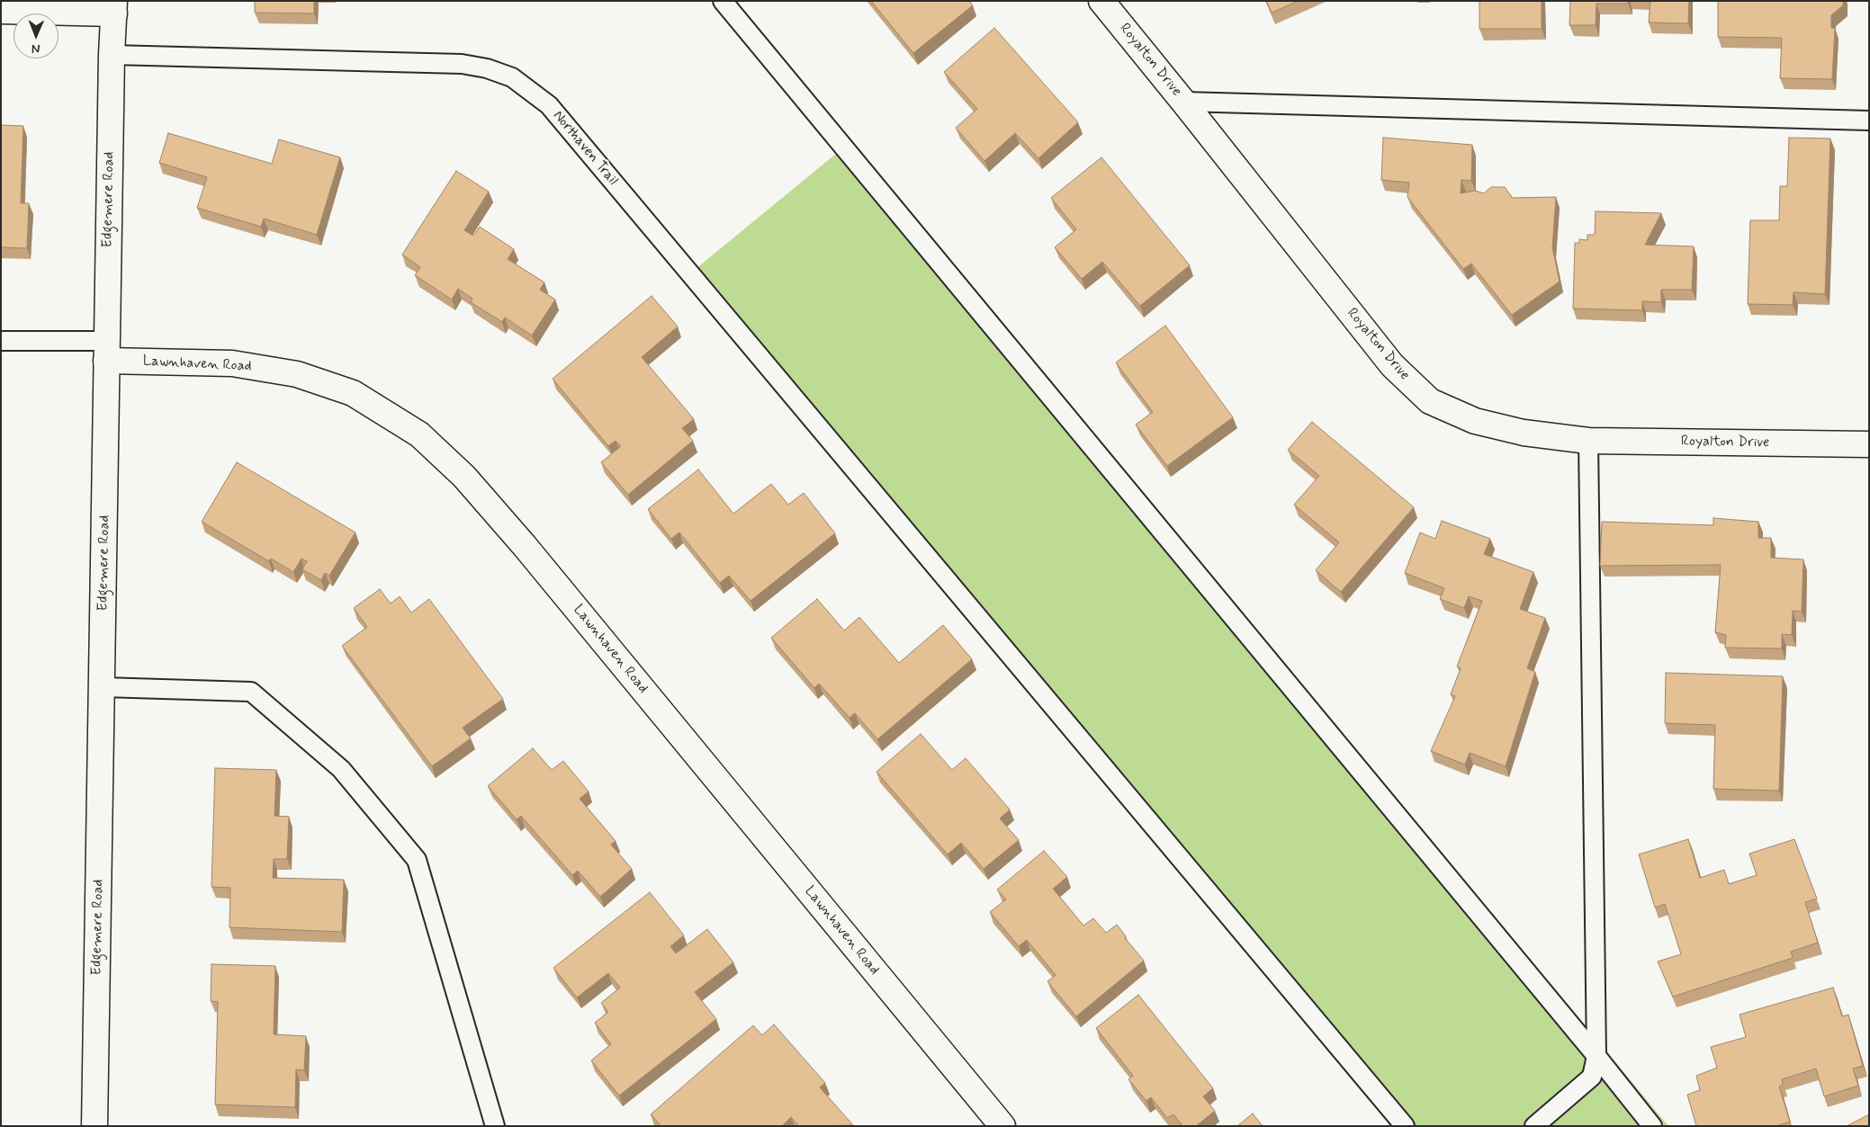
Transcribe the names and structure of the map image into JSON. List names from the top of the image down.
{
  "streets": {
    "street": ["Royalton Drive", "Edgemere Road", "Lawnhaven Road"],
    "lane": ["Northaven Trail"]
  },
  "crossings": [
    ["Northaven Trail", "Edgemere Road"],
    ["Edgemere Road", "Lawnhaven Road"]
  ],
  "north": "bottom"
}
